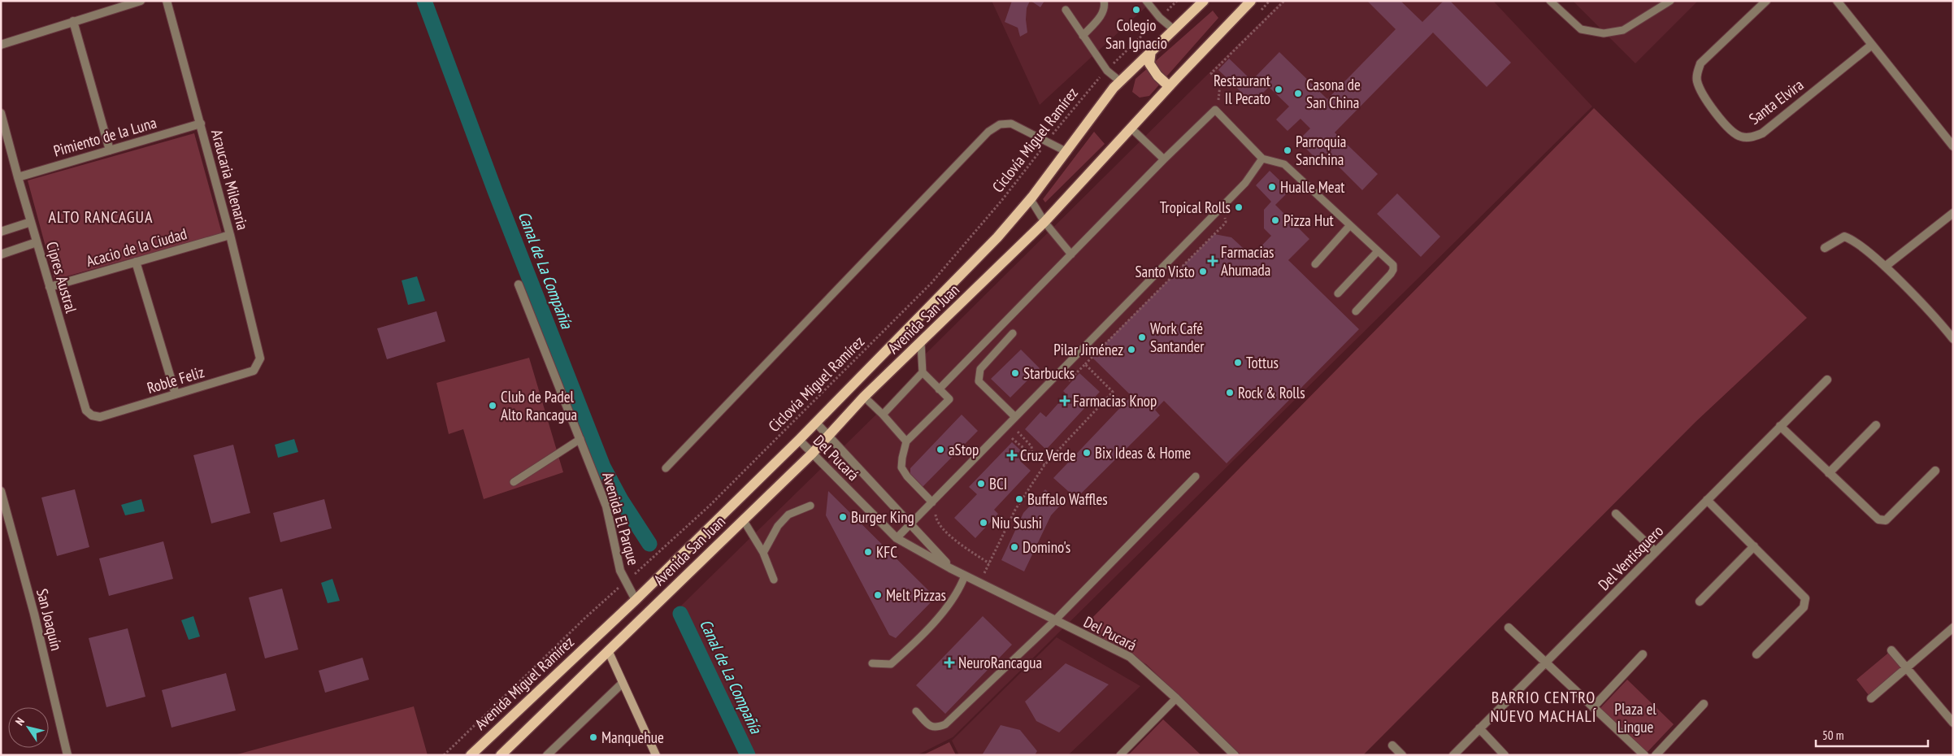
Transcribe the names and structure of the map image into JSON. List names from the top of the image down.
{
  "streets": {
    "main road": ["Avenida San Juan", "Avenida Miguel Ramírez"],
    "street": [
      "Santa Elvira",
      "Pimiento de la Luna",
      "Araucaria Milenaria",
      "Acacio de la Ciudad",
      "Cipres Austral",
      "Roble Feliz",
      "Del Pucará",
      "Avenida El Parque",
      "Del Ventisquero",
      "San Joaquín"
    ],
    "path": ["Ciclovía Miguel Ramírez"]
  },
  "crossings": [
    ["Pimiento de la Luna", "Araucaria Milenaria"],
    ["Pimiento de la Luna", "Cipres Austral"],
    ["Ciclovía Miguel Ramírez", "Avenida El Parque"],
    ["Araucaria Milenaria", "Acacio de la Ciudad"],
    ["Araucaria Milenaria", "Roble Feliz"],
    ["Acacio de la Ciudad", "Cipres Austral"],
    ["Cipres Austral", "Roble Feliz"],
    ["Avenida San Juan", "Del Pucará"],
    ["Avenida San Juan", "Avenida El Parque"],
    ["Avenida San Juan", "Avenida Miguel Ramírez"]
  ],
  "districts": ["ALTO RANCAGUA", "BARRIO CENTRO NUEVO MACHALÍ"],
  "water": ["Canal de La Compañía"],
  "parks": ["Plaza el Lingue"],
  "places": {
    "other": [
      "Colegio San Ignacio",
      "Restaurant Il Pecato",
      "Casona de San China",
      "Parroquia Sanchina",
      "Hualle Meat",
      "Tropical Rolls",
      "Pizza Hut",
      "Santo Visto",
      "Work Café Santander",
      "Pilar Jiménez",
      "Tottus",
      "Starbucks",
      "Rock & Rolls",
      "Club de Padel Alto Rancagua",
      "aStop",
      "Bix Ideas & Home",
      "BCI",
      "Buffalo Waffles",
      "Burger King",
      "Niu Sushi",
      "Domino's",
      "KFC",
      "Melt Pizzas",
      "Manquehue"
    ],
    "health": [
      "Farmacias Ahumada",
      "Farmacias Knop",
      "Cruz Verde",
      "NeuroRancagua"
    ]
  },
  "scale_bar": "50 m",
  "north": "top left"
}
